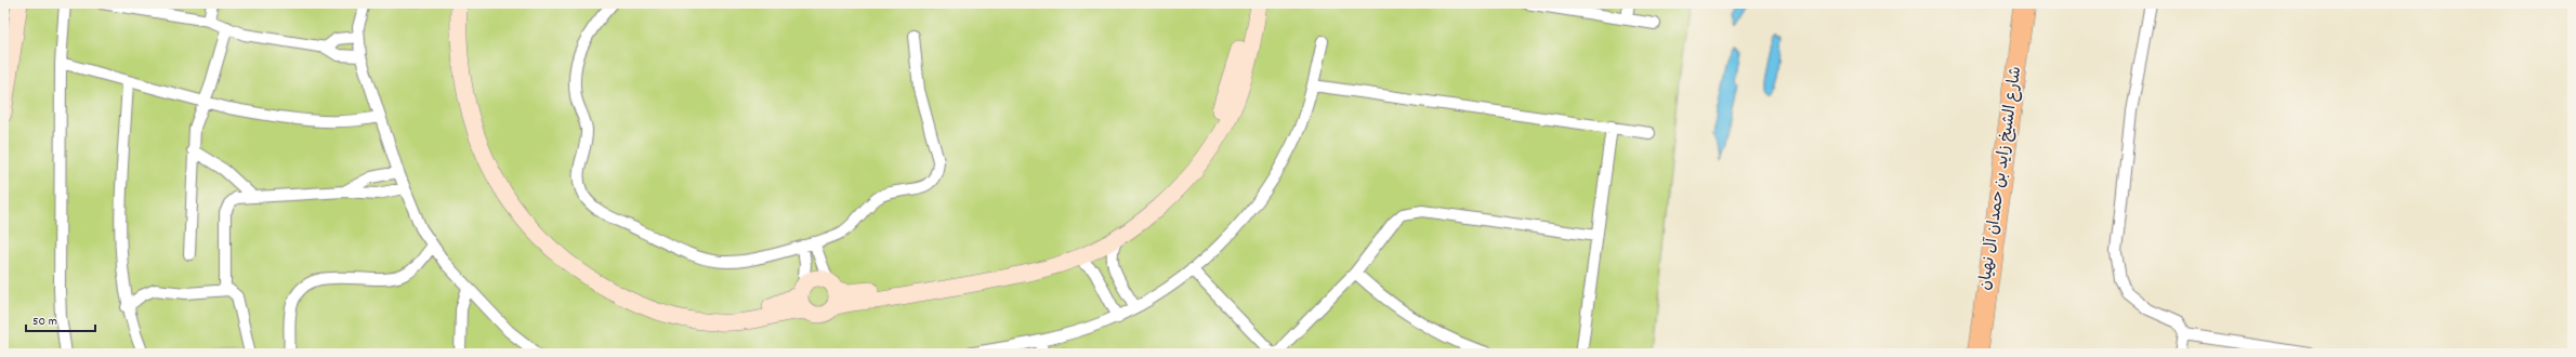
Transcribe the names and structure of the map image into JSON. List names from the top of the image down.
{
  "streets": {
    "highway": ["شارع الشيخ زايد بن حمدان آل نهيان"]
  },
  "scale_bar": "50 m"
}
